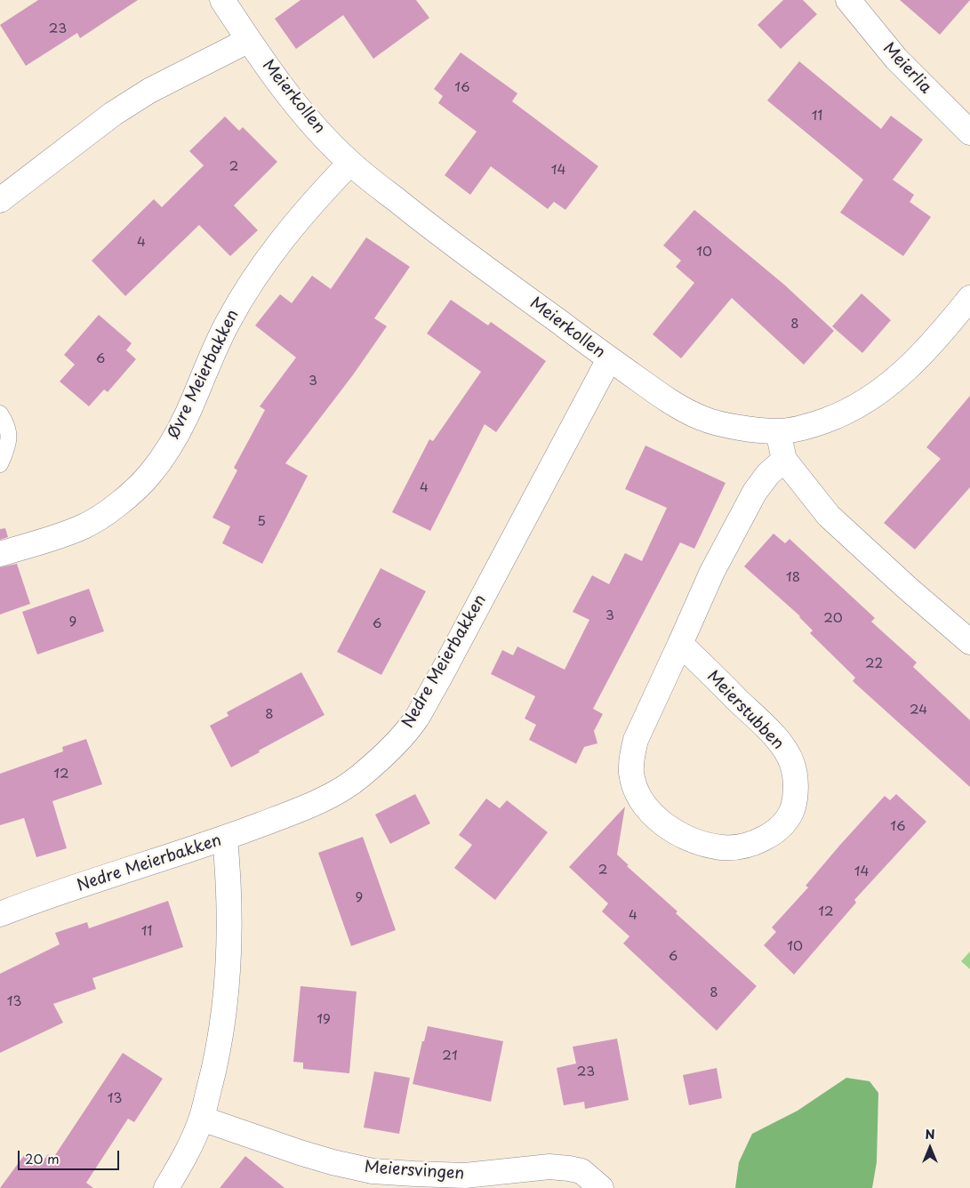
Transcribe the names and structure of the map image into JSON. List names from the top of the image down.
{
  "streets": {
    "street": [
      "Meierlia",
      "Meierkollen",
      "Øvre Meierbakken",
      "Nedre Meierbakken",
      "Meierstubben",
      "Meiersvingen"
    ]
  },
  "crossings": [
    ["Meierkollen", "Øvre Meierbakken"],
    ["Meierkollen", "Nedre Meierbakken"]
  ],
  "house_numbers": [
    "23",
    "16",
    "11",
    "2",
    "14",
    "4",
    "10",
    "8",
    "6",
    "3",
    "4",
    "5",
    "18",
    "3",
    "20",
    "9",
    "6",
    "22",
    "24",
    "8",
    "12",
    "16",
    "2",
    "14",
    "9",
    "12",
    "4",
    "11",
    "10",
    "6",
    "8",
    "13",
    "19",
    "21",
    "23",
    "13"
  ],
  "scale_bar": "20 m",
  "north": "top"
}
